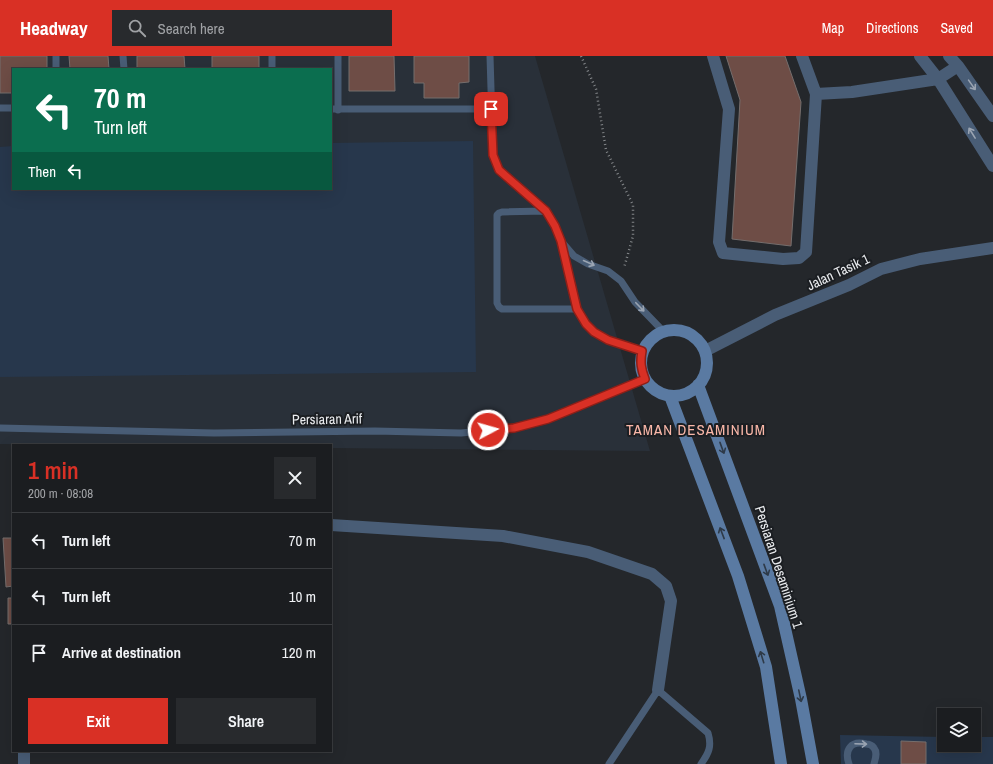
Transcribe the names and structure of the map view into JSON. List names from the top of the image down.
{
  "streets": {
    "street": ["Jalan Tasik 1", "Persiaran Desaminium 1"],
    "lane": ["Persiaran Arif"]
  },
  "crossings": [
    ["Jalan Tasik 1", "Persiaran Arif"],
    ["Jalan Tasik 1", "Persiaran Desaminium 1"],
    ["Persiaran Arif", "Persiaran Desaminium 1"]
  ],
  "districts": ["TAMAN DESAMINIUM"],
  "page": {
    "header": "Headway",
    "search": "Search here",
    "nav": ["Map", "Directions", "Saved"],
    "turn": ["70 m", "Turn left"],
    "then": "Then",
    "heading": ["1 min", "200 m · 08:08"],
    "list": [
      {
        "name": "Turn left",
        "value": "70 m"
      },
      {
        "name": "Turn left",
        "value": "10 m"
      },
      {
        "name": "Arrive at destination",
        "value": "120 m"
      }
    ],
    "buttons": ["Exit", "Share"]
  }
}
